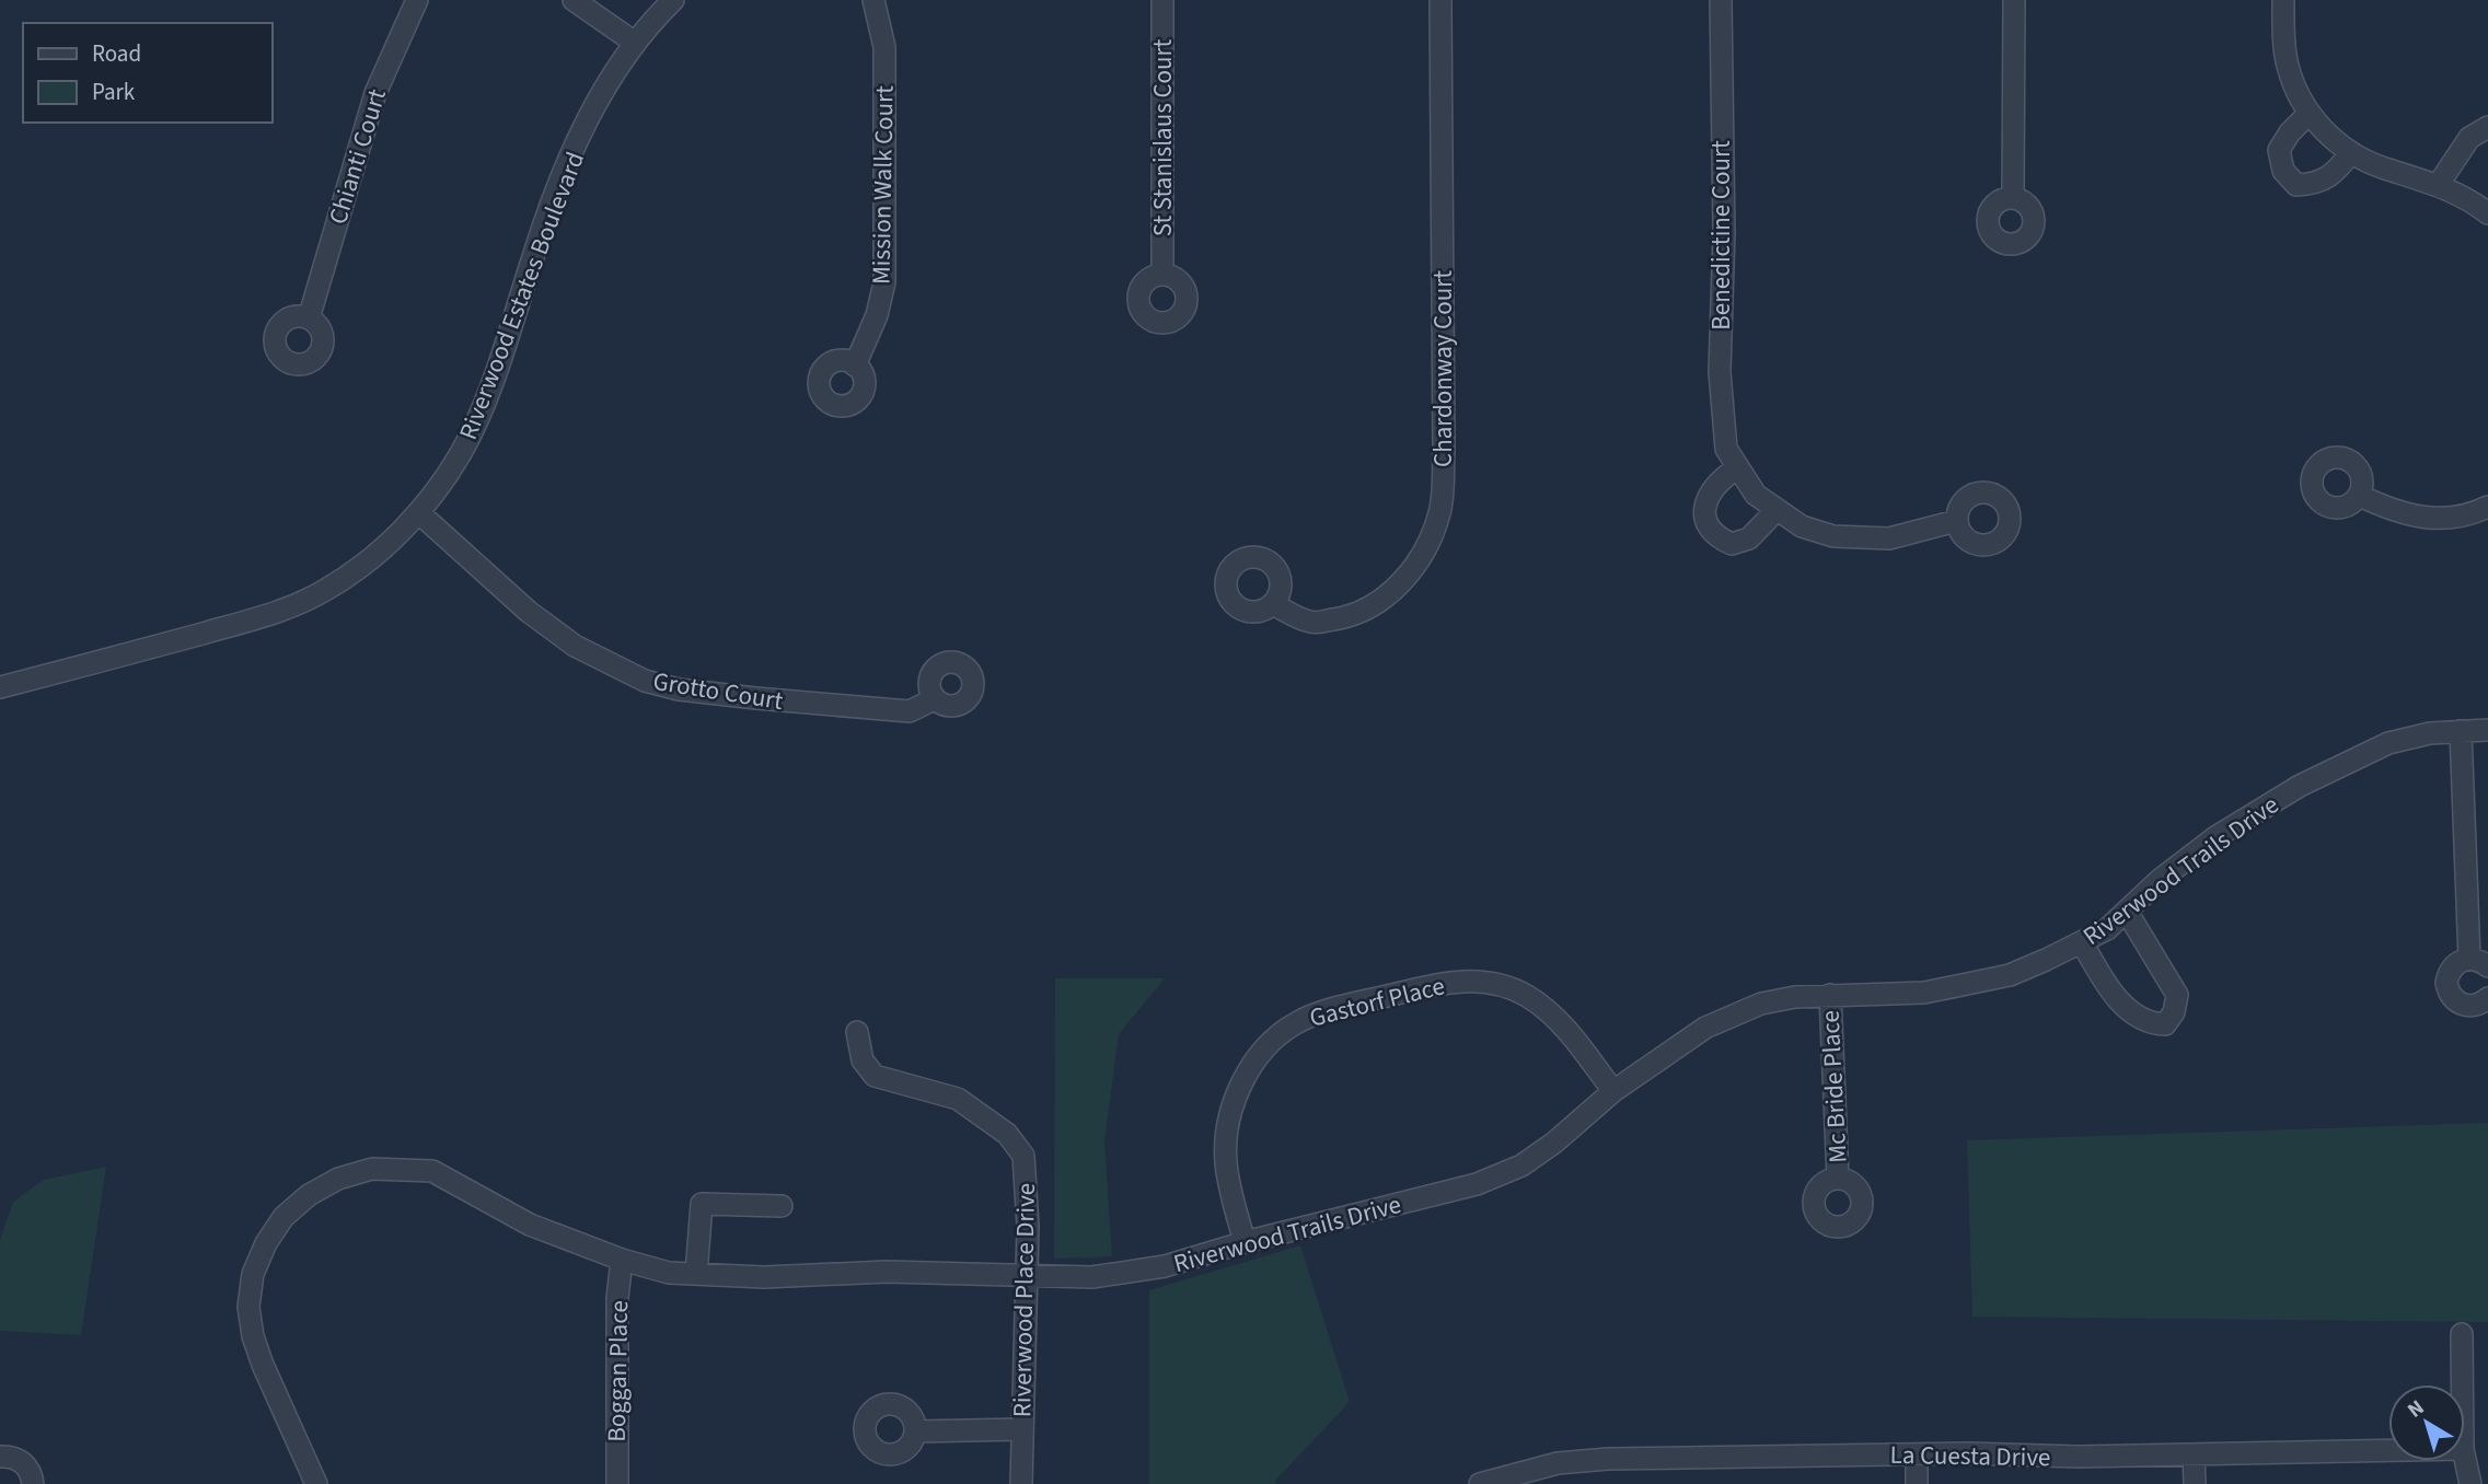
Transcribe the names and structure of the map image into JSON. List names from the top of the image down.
{
  "streets": {
    "street": [
      "St Stanislaus Court",
      "Chianti Court",
      "Mission Walk Court",
      "Benedictine Court",
      "Riverwood Estates Boulevard",
      "Chardonway Court",
      "Grotto Court",
      "Riverwood Trails Drive",
      "Gastorf Place",
      "Mc Bride Place",
      "Riverwood Place Drive",
      "Boggan Place",
      "La Cuesta Drive"
    ]
  },
  "crossings": [
    ["Riverwood Estates Boulevard", "Grotto Court"],
    ["Riverwood Trails Drive", "Gastorf Place"],
    ["Riverwood Trails Drive", "Mc Bride Place"],
    ["Riverwood Trails Drive", "Riverwood Place Drive"],
    ["Riverwood Trails Drive", "Boggan Place"]
  ],
  "legend": ["Road", "Park"],
  "north": "top left"
}
